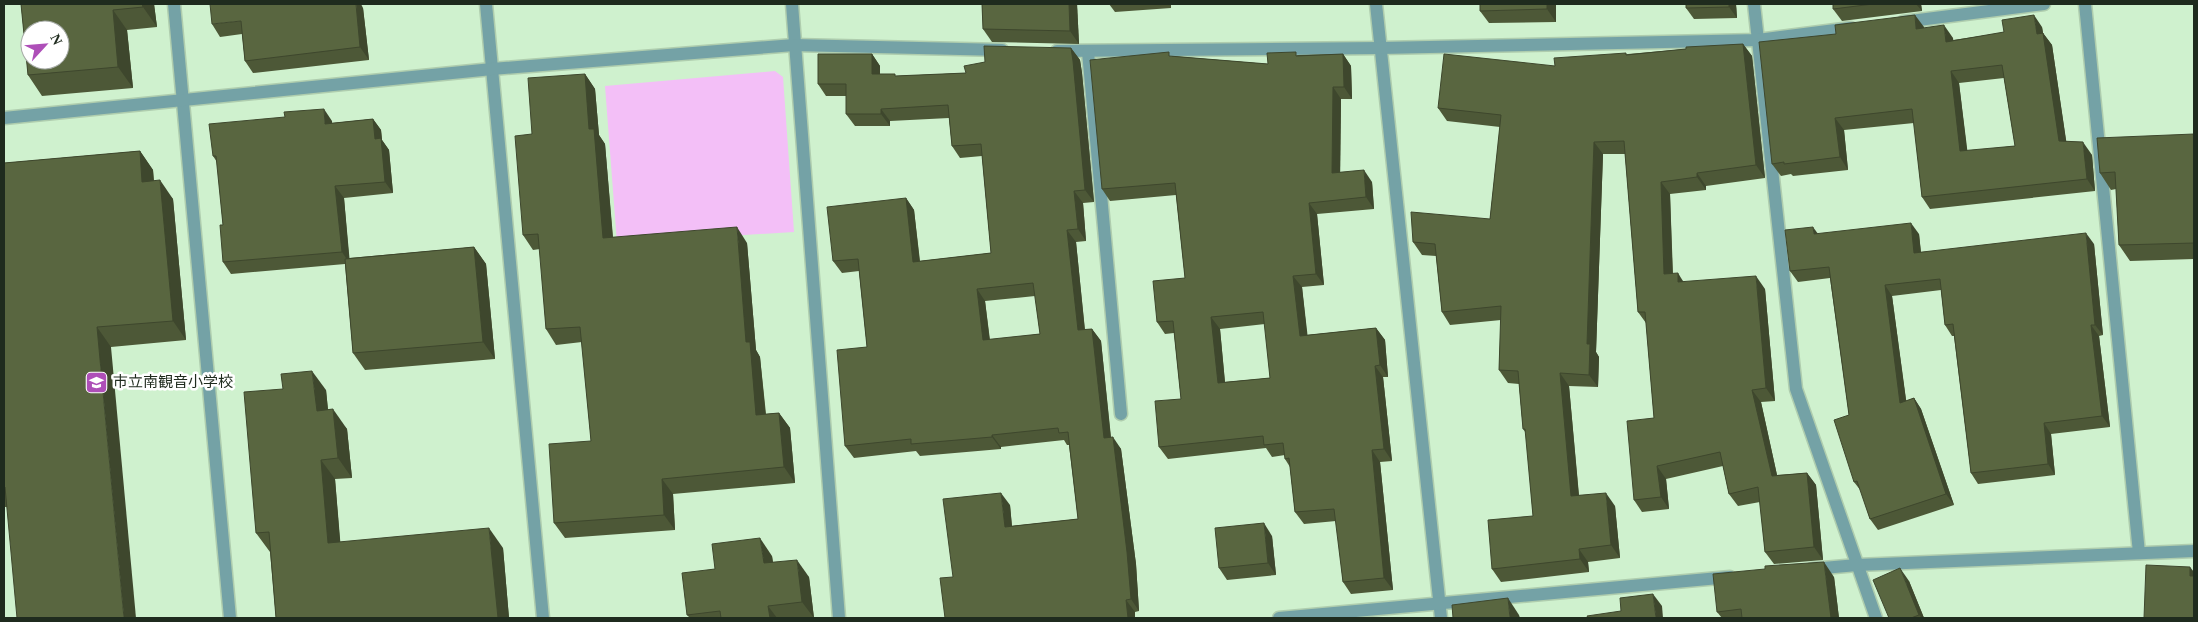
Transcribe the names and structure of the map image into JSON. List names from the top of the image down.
{
  "places": {
    "school or university": ["市立南観音小学校"]
  },
  "north": "top right"
}
